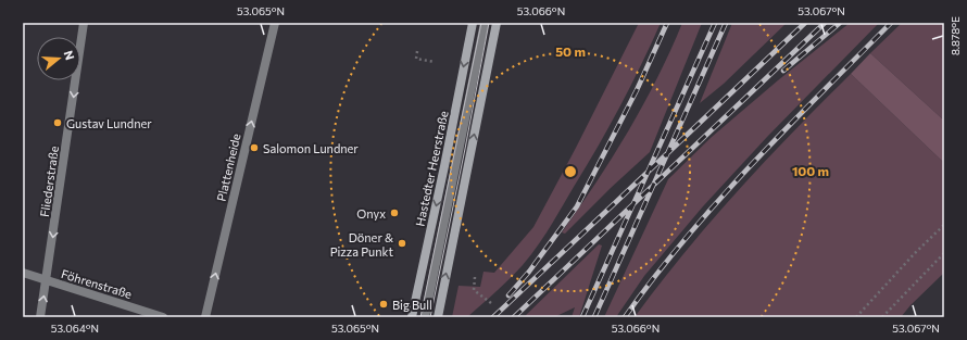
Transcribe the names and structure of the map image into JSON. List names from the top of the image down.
{
  "streets": {
    "main road": ["Hastedter Heerstraße"],
    "street": ["Plattenheide", "Fliederstraße", "Föhrenstraße"]
  },
  "crossings": [
    ["Fliederstraße", "Föhrenstraße"]
  ],
  "one_way": ["Plattenheide"],
  "places": [
    "Gustav Lundner",
    "Salomon Lundner",
    "Onyx",
    "Döner & Pizza Punkt",
    "Big Bull"
  ],
  "north": "right",
  "coordinates": [
    "53.065°N",
    "53.066°N",
    "53.067°N",
    "8.878°E",
    "53.064°N"
  ],
  "rings": ["50 m", "100 m"]
}
